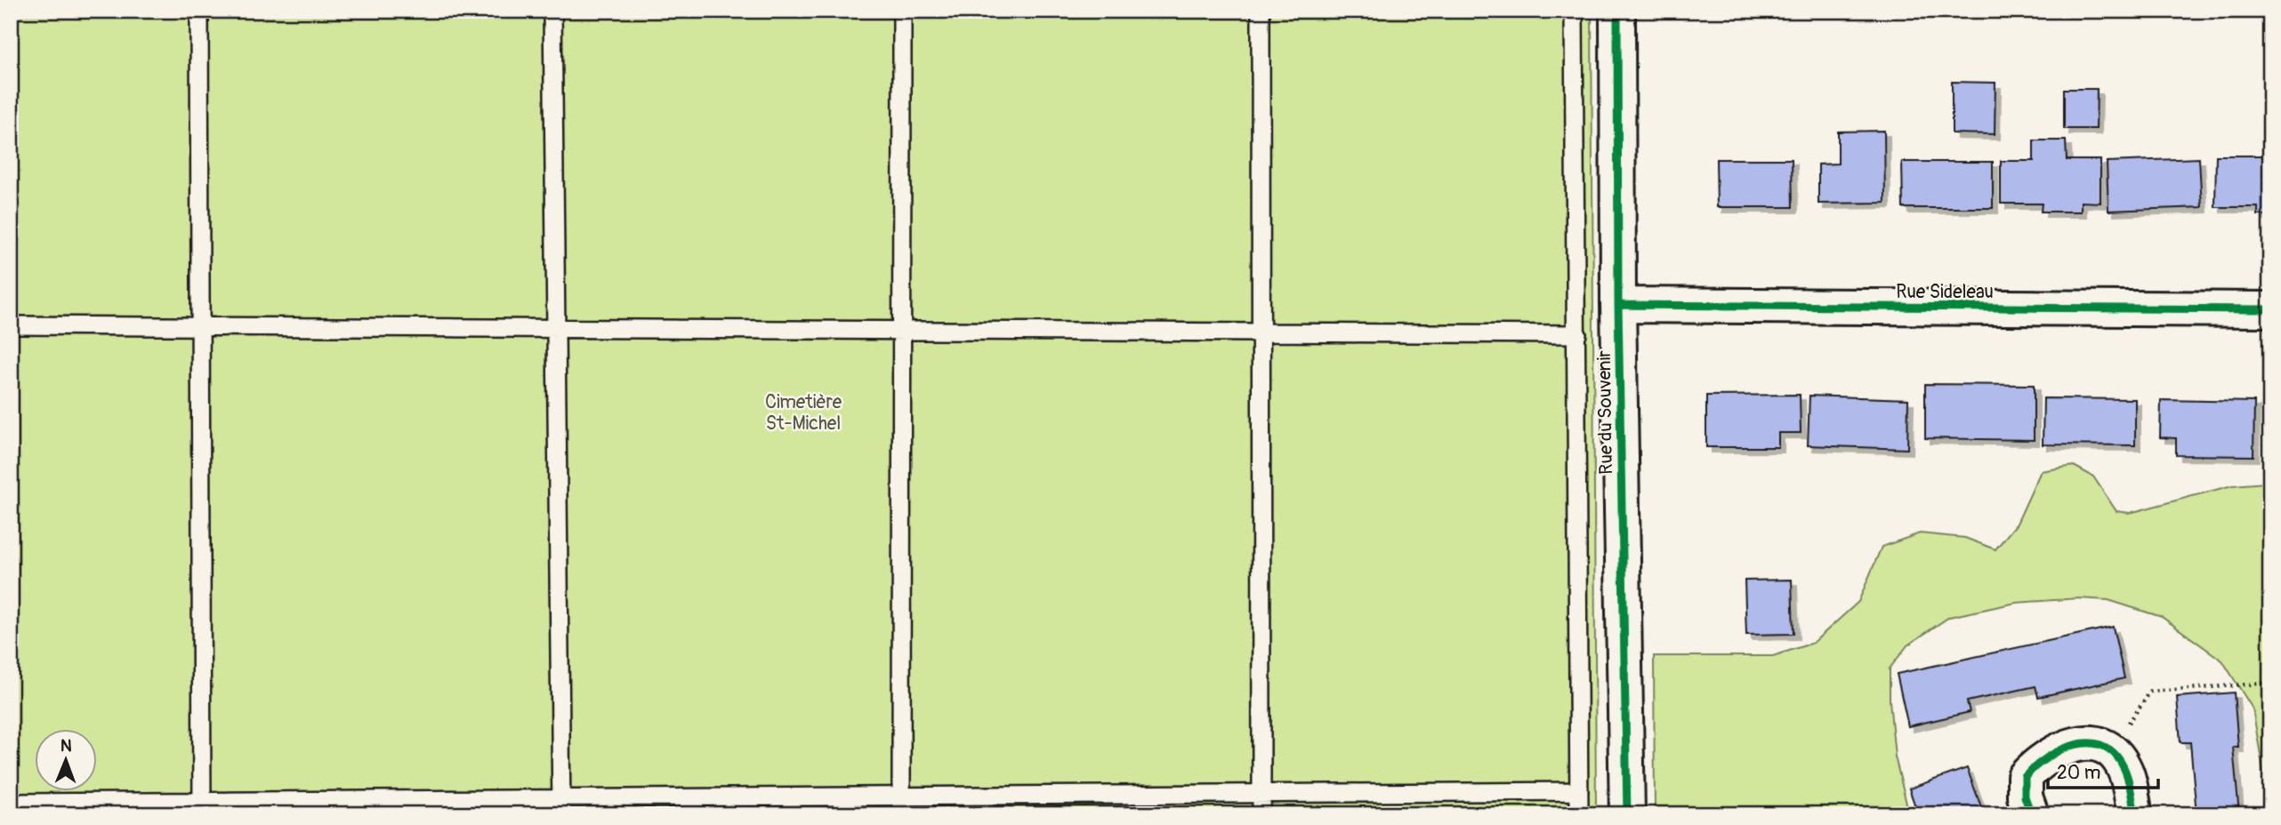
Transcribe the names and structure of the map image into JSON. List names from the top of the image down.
{
  "streets": {
    "street": ["Rue Sideleau", "Rue du Souvenir"]
  },
  "crossings": [
    ["Rue Sideleau", "Rue du Souvenir"]
  ],
  "parks": ["Cimetière St-Michel"],
  "scale_bar": "20 m",
  "north": "top"
}
